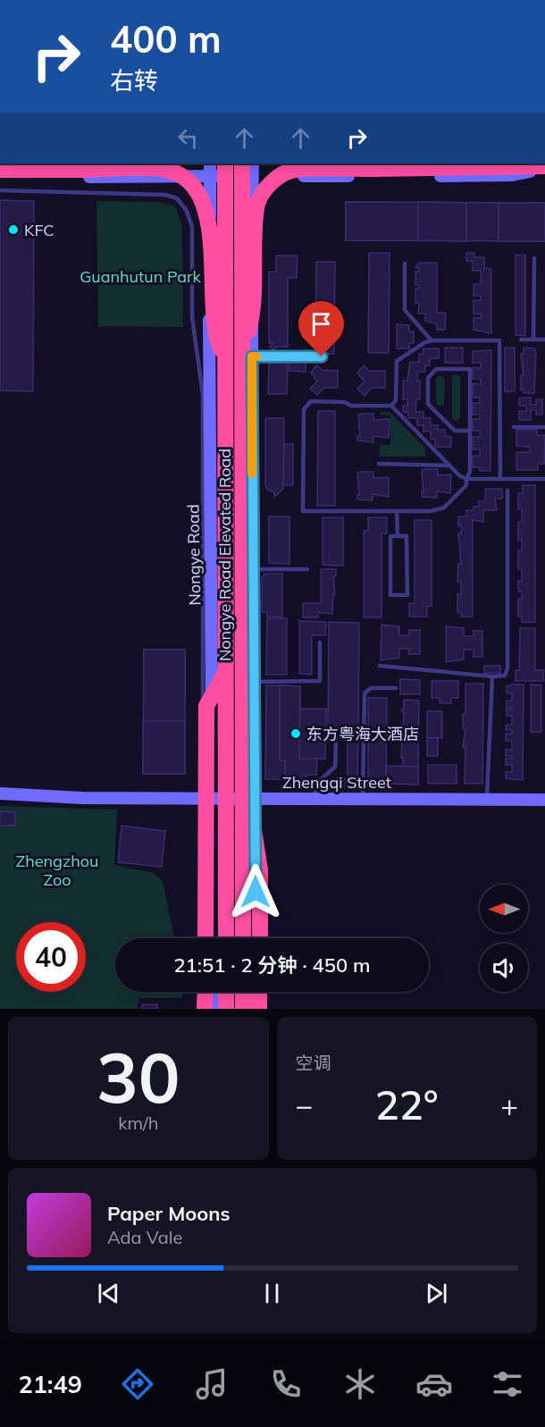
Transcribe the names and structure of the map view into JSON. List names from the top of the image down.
{
  "streets": {
    "highway": ["Nongye Road Elevated Road"],
    "street": ["Nongye Road", "Zhengqi Street"]
  },
  "crossings": [
    ["Nongye Road", "Zhengqi Street"]
  ],
  "parks": ["Guanhutun Park", "Zhengzhou Zoo"],
  "places": ["KFC", "东方粤海大酒店"],
  "north": "left",
  "page": {
    "turn": ["400 m", "右转"],
    "limit": "40",
    "trip": "21:51 · 2 分钟 · 450 m",
    "tile": [
      ["30", "km/h"],
      "空调"
    ],
    "heat": ["−", "22°", "+"],
    "song": ["Paper Moons", "Ada Vale"],
    "tabs": "21:49"
  }
}
